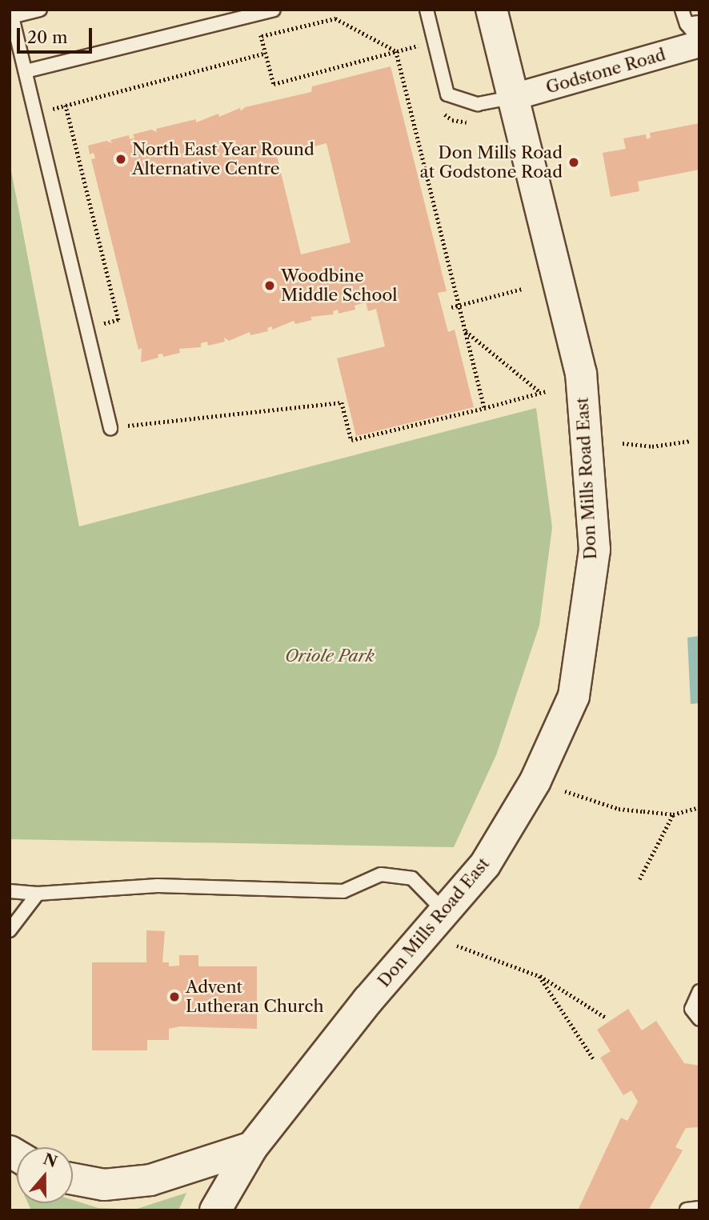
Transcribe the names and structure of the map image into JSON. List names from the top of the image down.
{
  "streets": {
    "main road": ["Don Mills Road East"],
    "street": ["Godstone Road"]
  },
  "crossings": [
    ["Godstone Road", "Don Mills Road East"]
  ],
  "parks": ["Oriole Park"],
  "places": [
    "North East Year Round Alternative Centre",
    "Don Mills Road at Godstone Road",
    "Woodbine Middle School",
    "Advent Lutheran Church"
  ],
  "scale_bar": "20 m",
  "north": "top"
}
